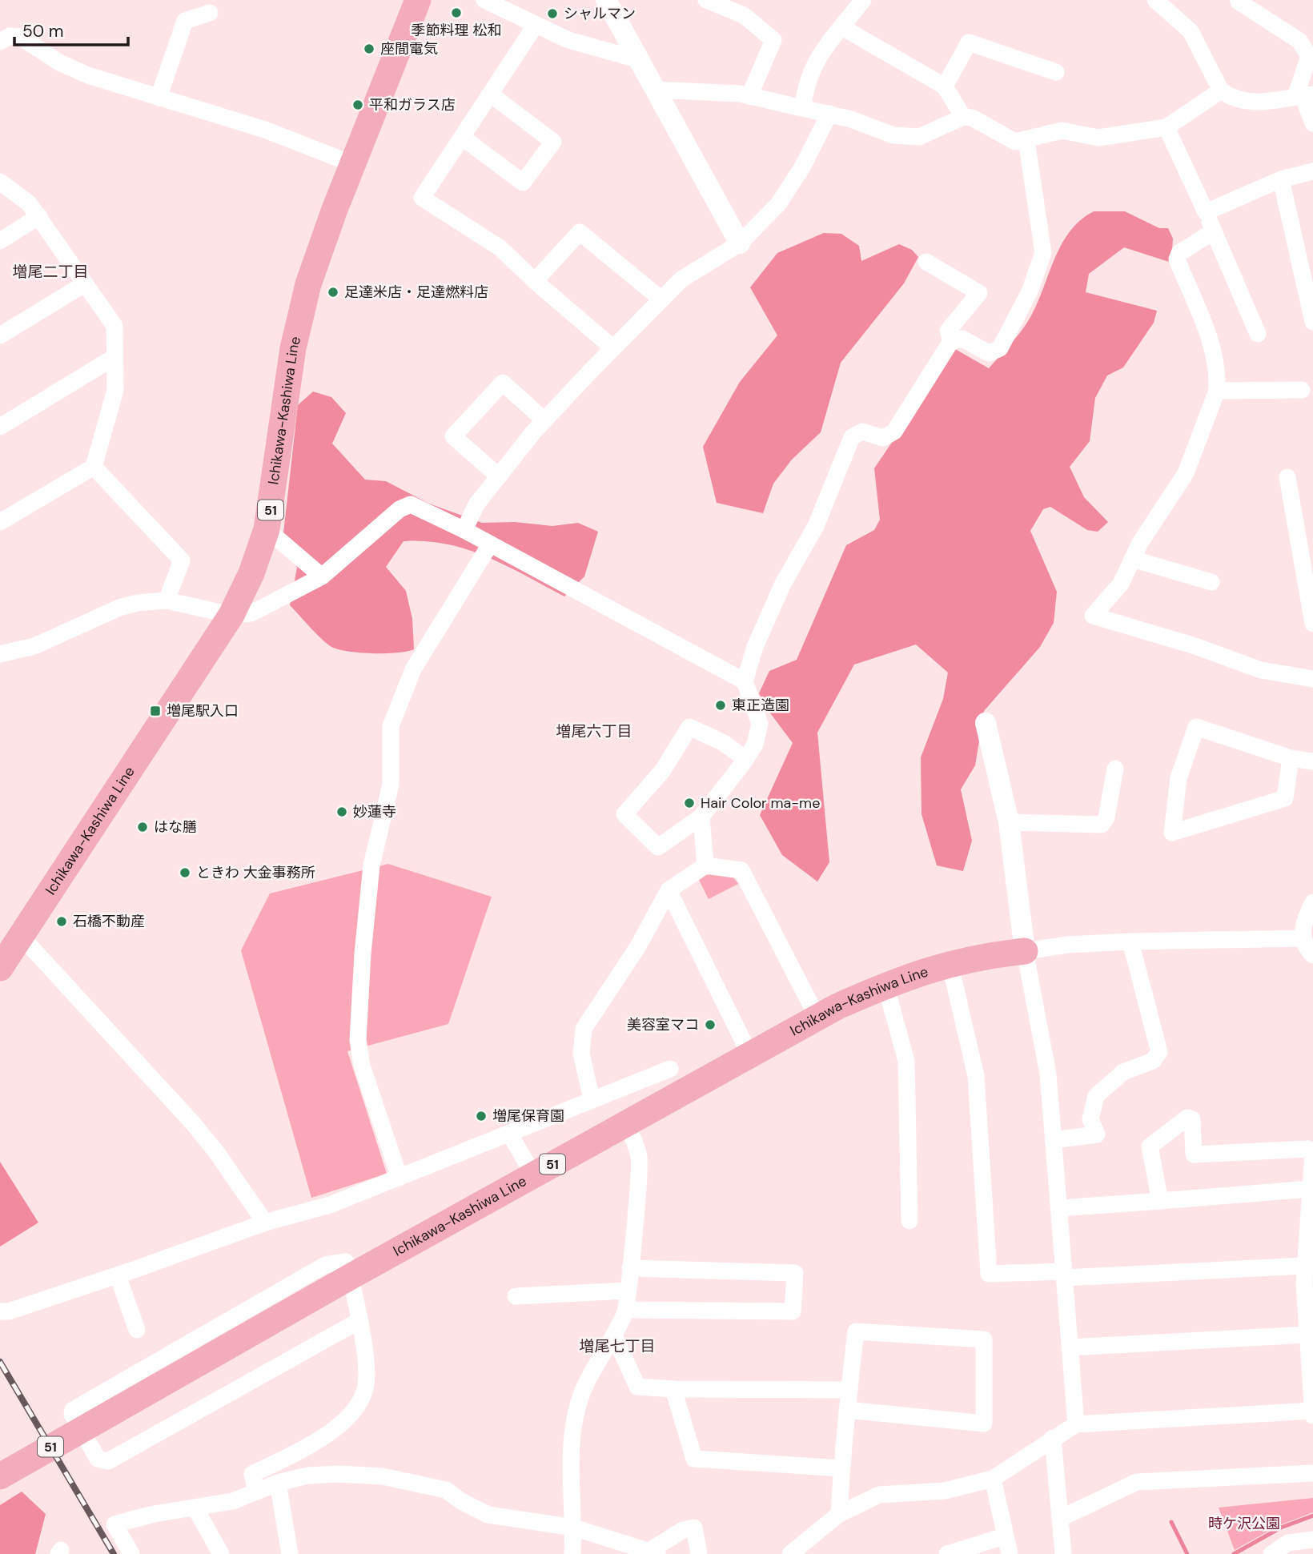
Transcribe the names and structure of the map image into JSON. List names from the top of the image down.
{
  "streets": {
    "main road": ["Ichikawa-Kashiwa Line", "51"]
  },
  "districts": ["増尾二丁目", "増尾六丁目", "増尾七丁目"],
  "parks": ["時ケ沢公園"],
  "places": {
    "other": [
      "季節料理 松和",
      "シャルマン",
      "座間電気",
      "平和ガラス店",
      "足達米店・足達燃料店",
      "東正造園",
      "Hair Color ma-me",
      "妙蓮寺",
      "はな膳",
      "ときわ 大金事務所",
      "石橋不動産",
      "美容室マコ",
      "増尾保育園"
    ],
    "transit": ["増尾駅入口"]
  },
  "scale_bar": "50 m"
}
